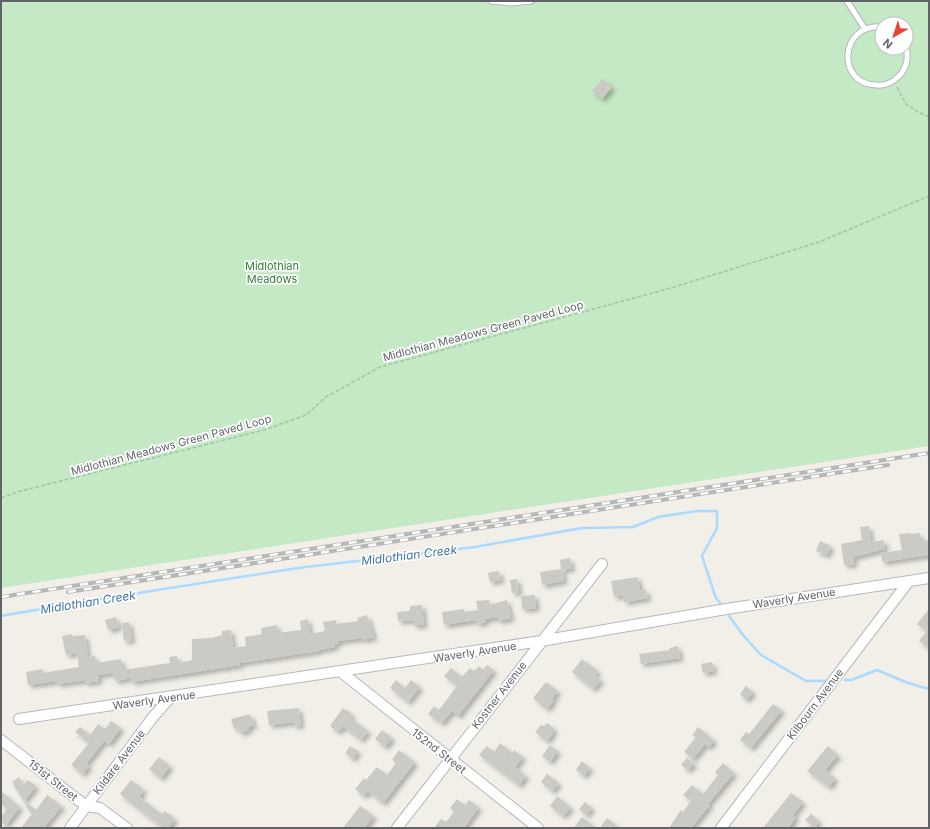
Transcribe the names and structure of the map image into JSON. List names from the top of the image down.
{
  "streets": {
    "street": [
      "Waverly Avenue",
      "Kostner Avenue",
      "Kilbourn Avenue",
      "152nd Street",
      "Kildare Avenue",
      "151st Street"
    ],
    "path": ["Midlothian Meadows Green Paved Loop"]
  },
  "crossings": [
    ["Waverly Avenue", "Kostner Avenue"],
    ["Waverly Avenue", "Kilbourn Avenue"],
    ["Waverly Avenue", "152nd Street"],
    ["Waverly Avenue", "Kildare Avenue"],
    ["Kostner Avenue", "152nd Street"],
    ["Kildare Avenue", "151st Street"]
  ],
  "water": ["Midlothian Creek"],
  "parks": ["Midlothian Meadows"],
  "north": "bottom left"
}
